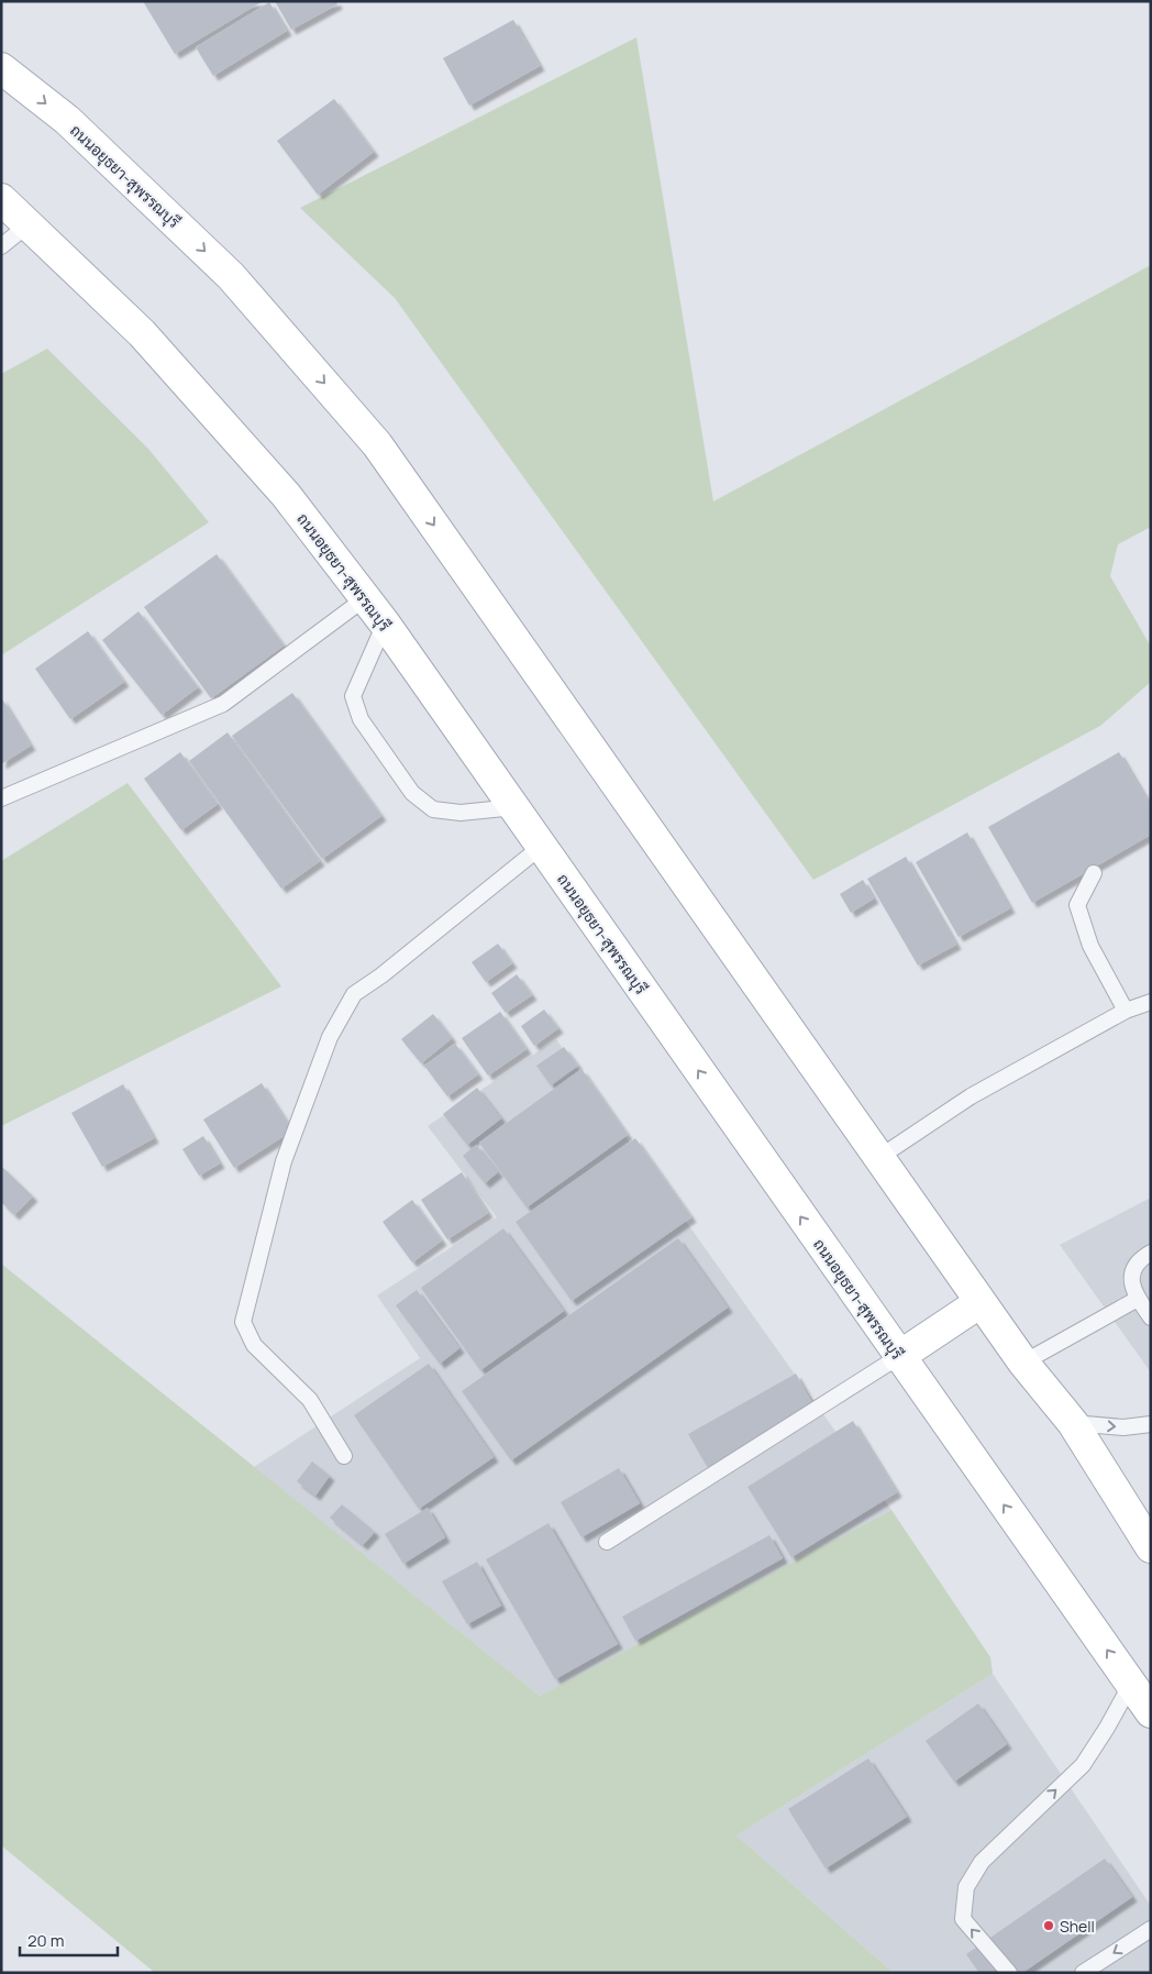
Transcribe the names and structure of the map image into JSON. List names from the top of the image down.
{
  "streets": {
    "main road": ["ถนนอยุธยา-สุพรรณบุรี"]
  },
  "places": ["Shell"],
  "scale_bar": "20 m"
}
